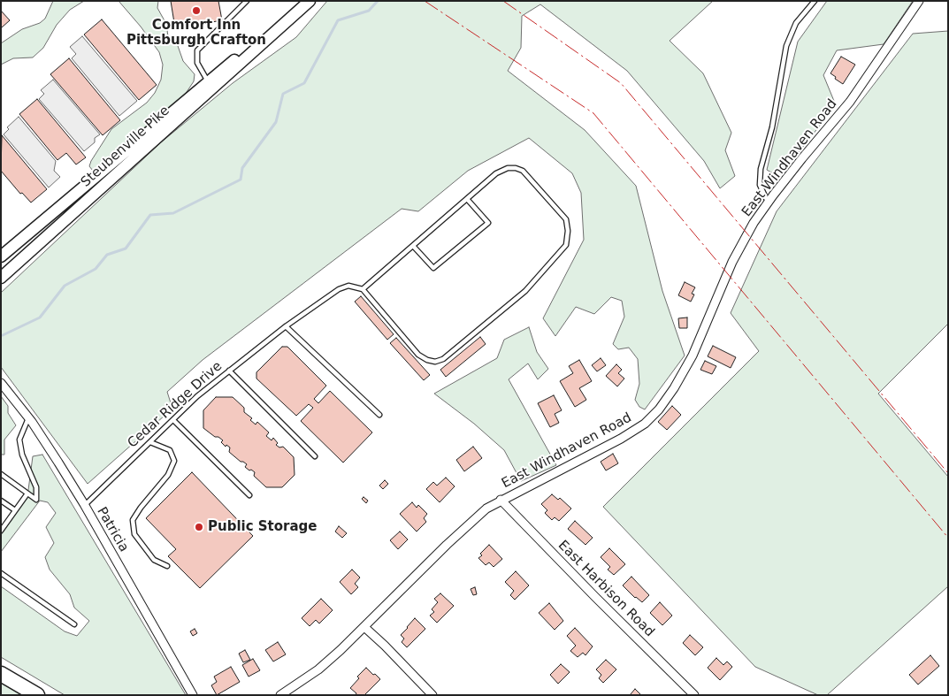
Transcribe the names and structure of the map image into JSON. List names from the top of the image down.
{
  "streets": {
    "main road": ["Steubenville Pike"],
    "street": ["East Windhaven Road", "Patricia", "East Harbison Road"],
    "lane": ["Cedar Ridge Drive"]
  },
  "crossings": [
    ["East Windhaven Road", "East Harbison Road"],
    ["Cedar Ridge Drive", "Patricia"]
  ],
  "places": ["Comfort Inn Pittsburgh Crafton", "Public Storage"]
}
